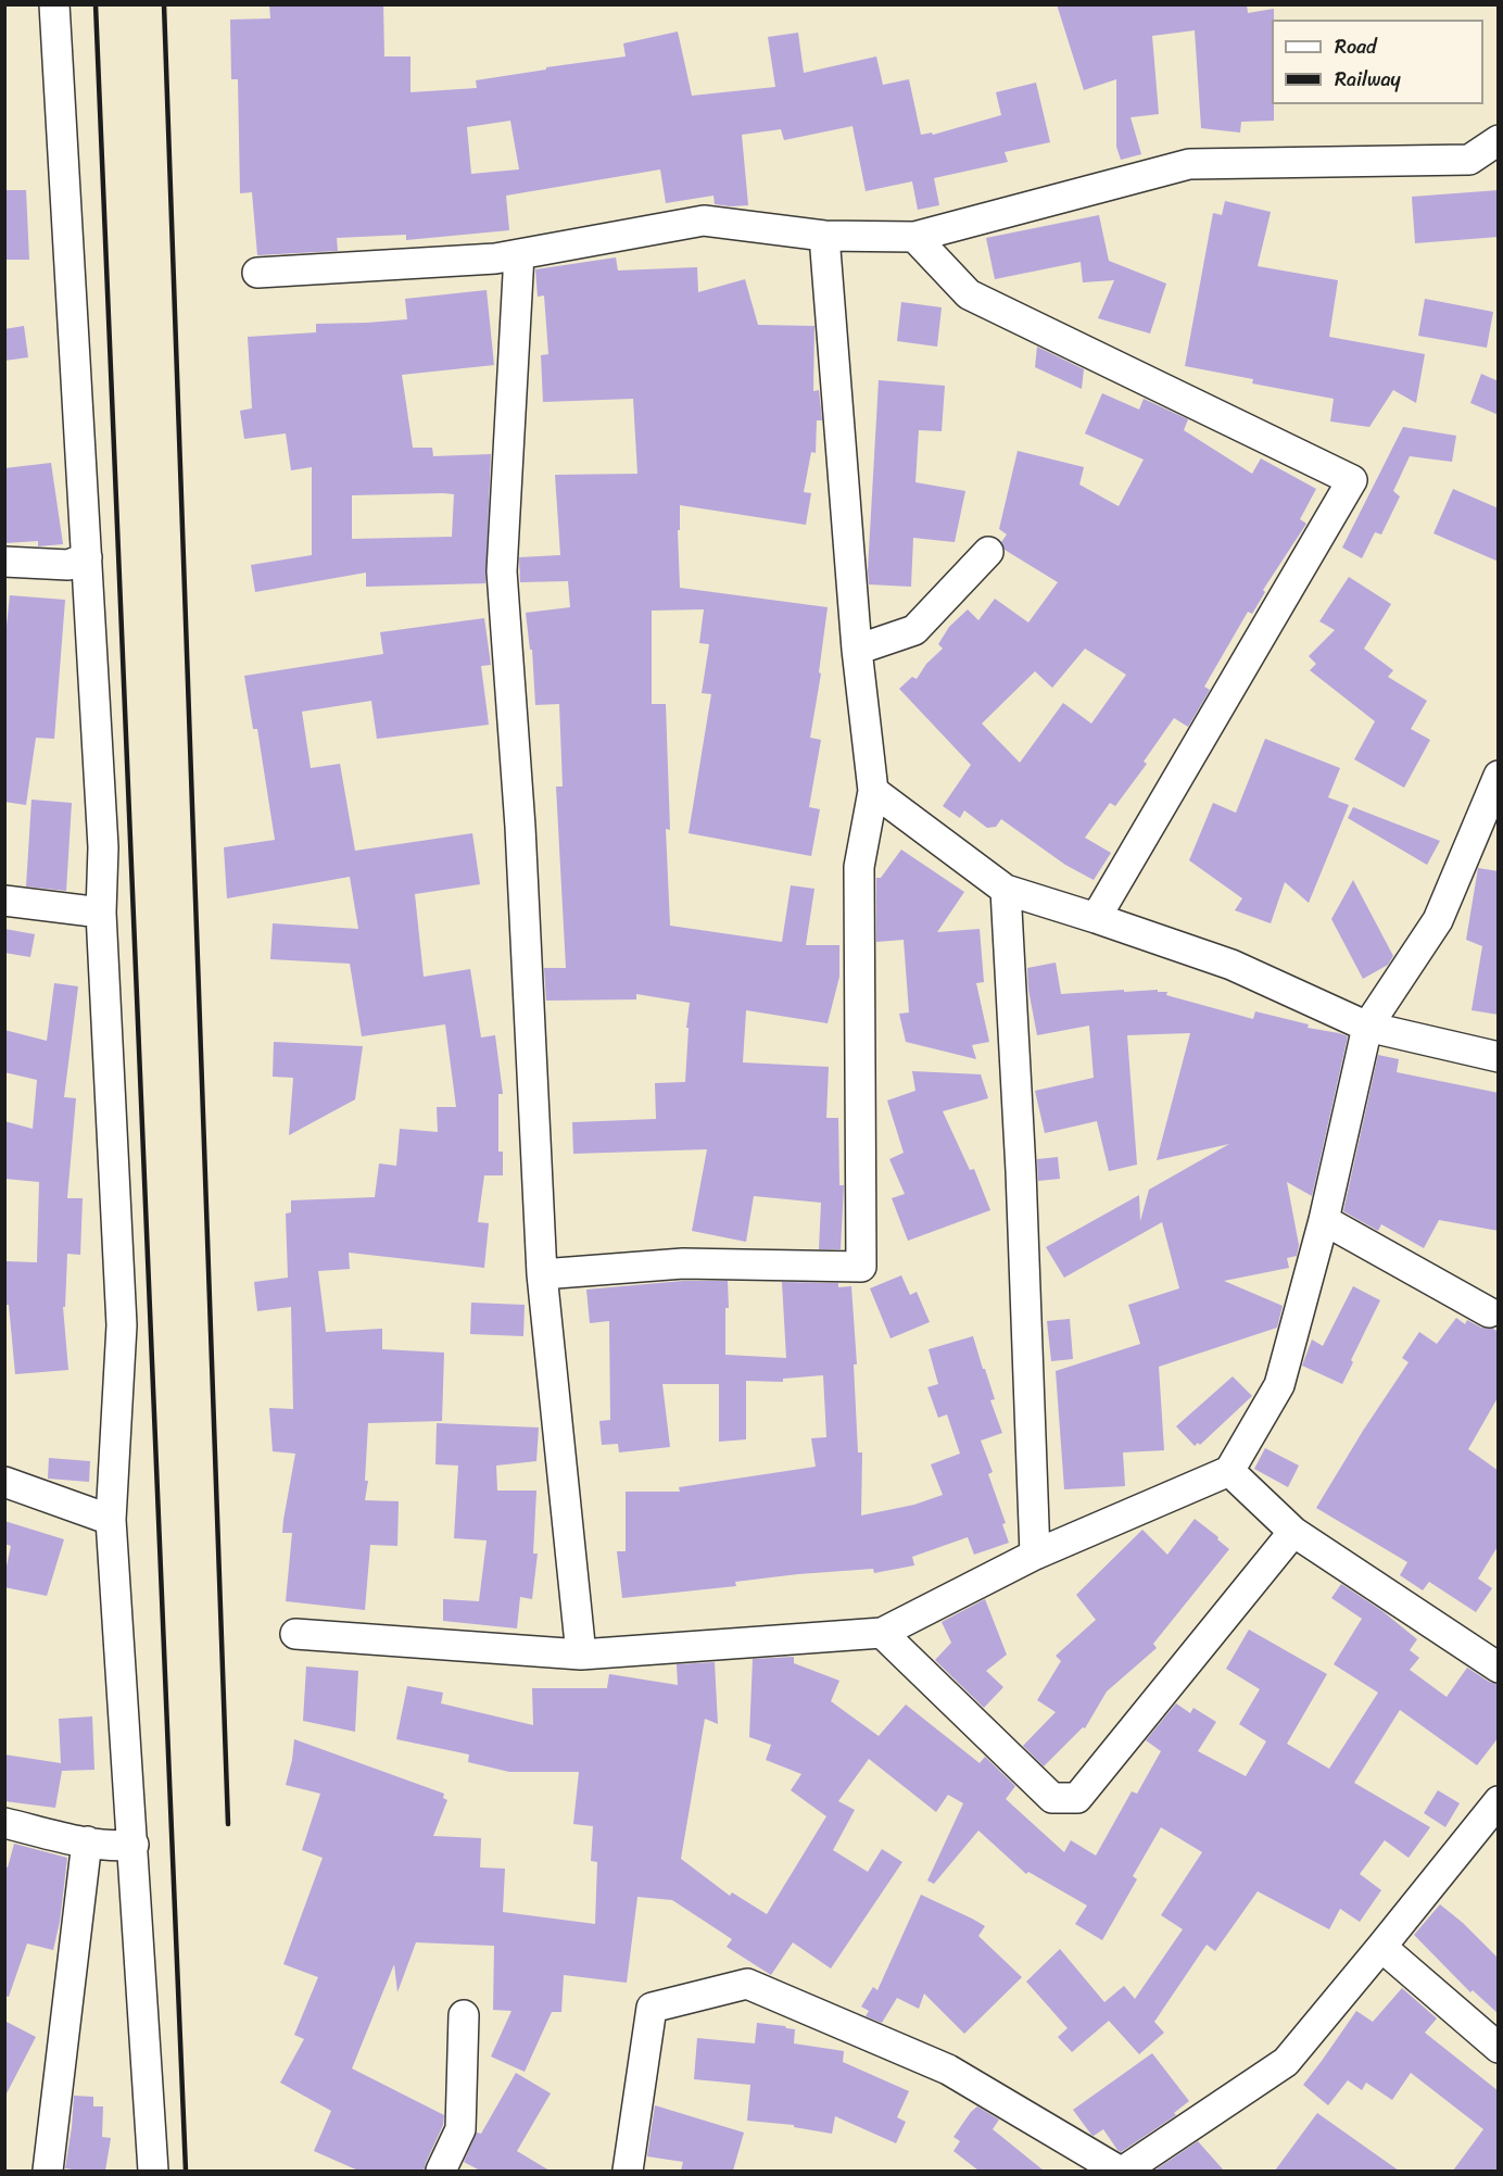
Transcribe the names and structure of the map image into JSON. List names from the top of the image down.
{
  "legend": ["Road", "Railway"]
}
